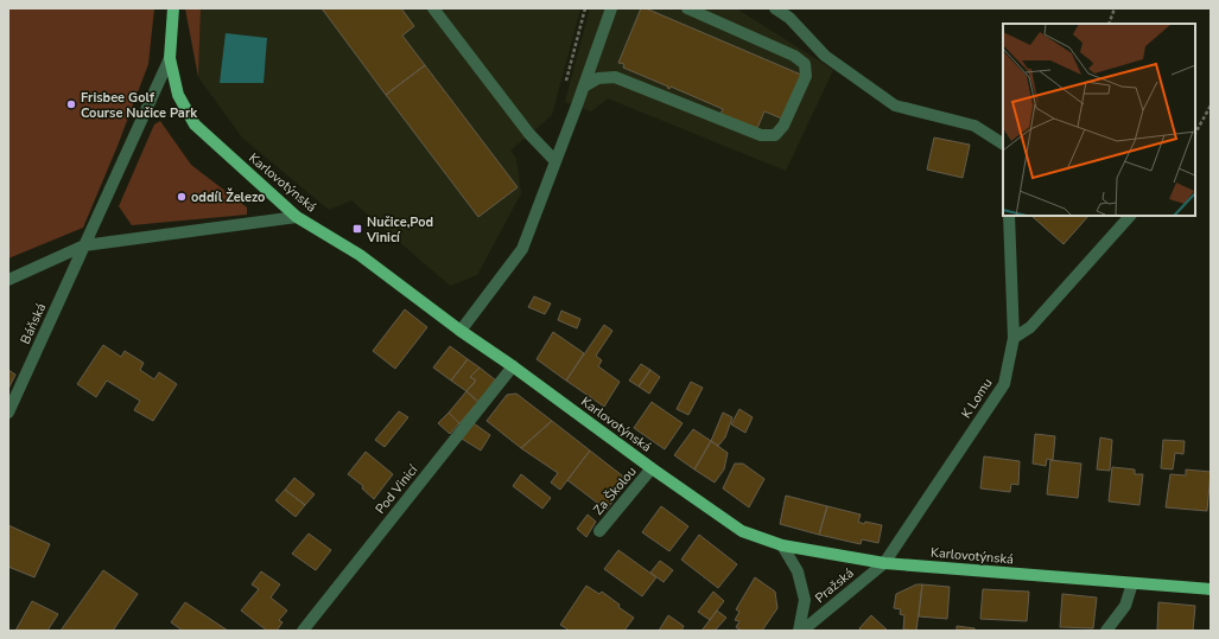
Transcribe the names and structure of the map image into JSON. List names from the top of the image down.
{
  "streets": {
    "main road": ["Karlovotýnská"],
    "street": [
      "Báňská",
      "K Lomu",
      "Pod Vinicí",
      "Za Školou",
      "Pražská"
    ]
  },
  "crossings": [
    ["Karlovotýnská", "Báňská"],
    ["Karlovotýnská", "K Lomu"],
    ["Karlovotýnská", "Pod Vinicí"],
    ["Karlovotýnská", "Za Školou"],
    ["Karlovotýnská", "Pražská"],
    ["K Lomu", "Pražská"]
  ],
  "places": {
    "other": ["Frisbee Golf Course Nučice Park", "oddíl Železo"],
    "transit": ["Nučice,Pod Vinicí"]
  }
}
